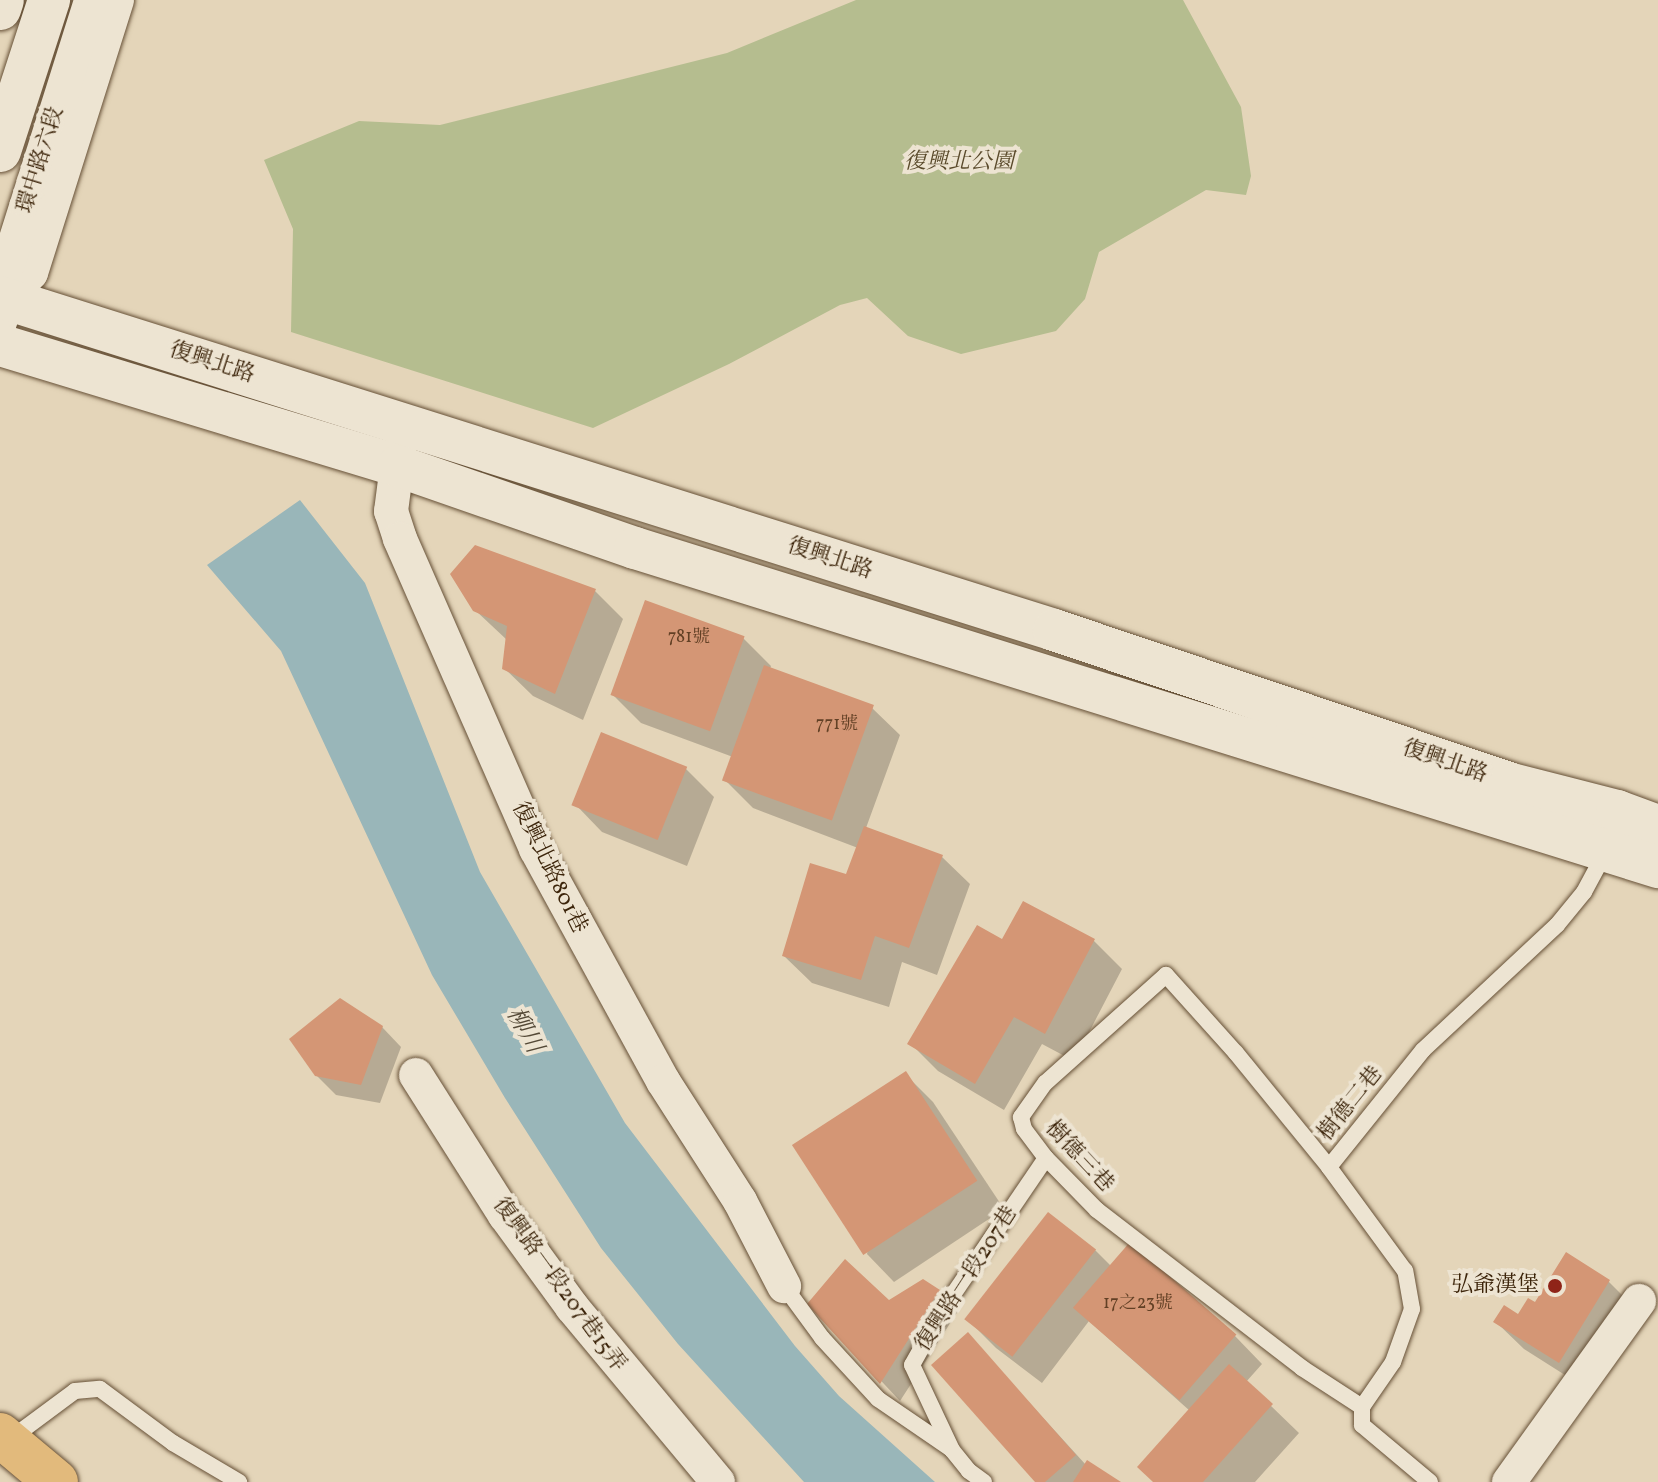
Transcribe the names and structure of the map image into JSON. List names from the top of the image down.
{
  "streets": {
    "street": [
      "環中路六段",
      "復興北路",
      "復興北路801巷",
      "復興路一段207巷15弄"
    ],
    "lane": ["樹德二巷", "樹德三巷", "復興路一段207巷"]
  },
  "crossings": [
    ["環中路六段", "復興北路"],
    ["復興北路", "復興北路801巷"],
    ["復興北路", "樹德二巷"],
    ["樹德二巷", "樹德三巷"],
    ["樹德三巷", "復興路一段207巷"]
  ],
  "water": ["柳川"],
  "parks": ["復興北公園"],
  "places": ["弘爺漢堡"],
  "house_numbers": ["781號", "771號", "17之23號"]
}
